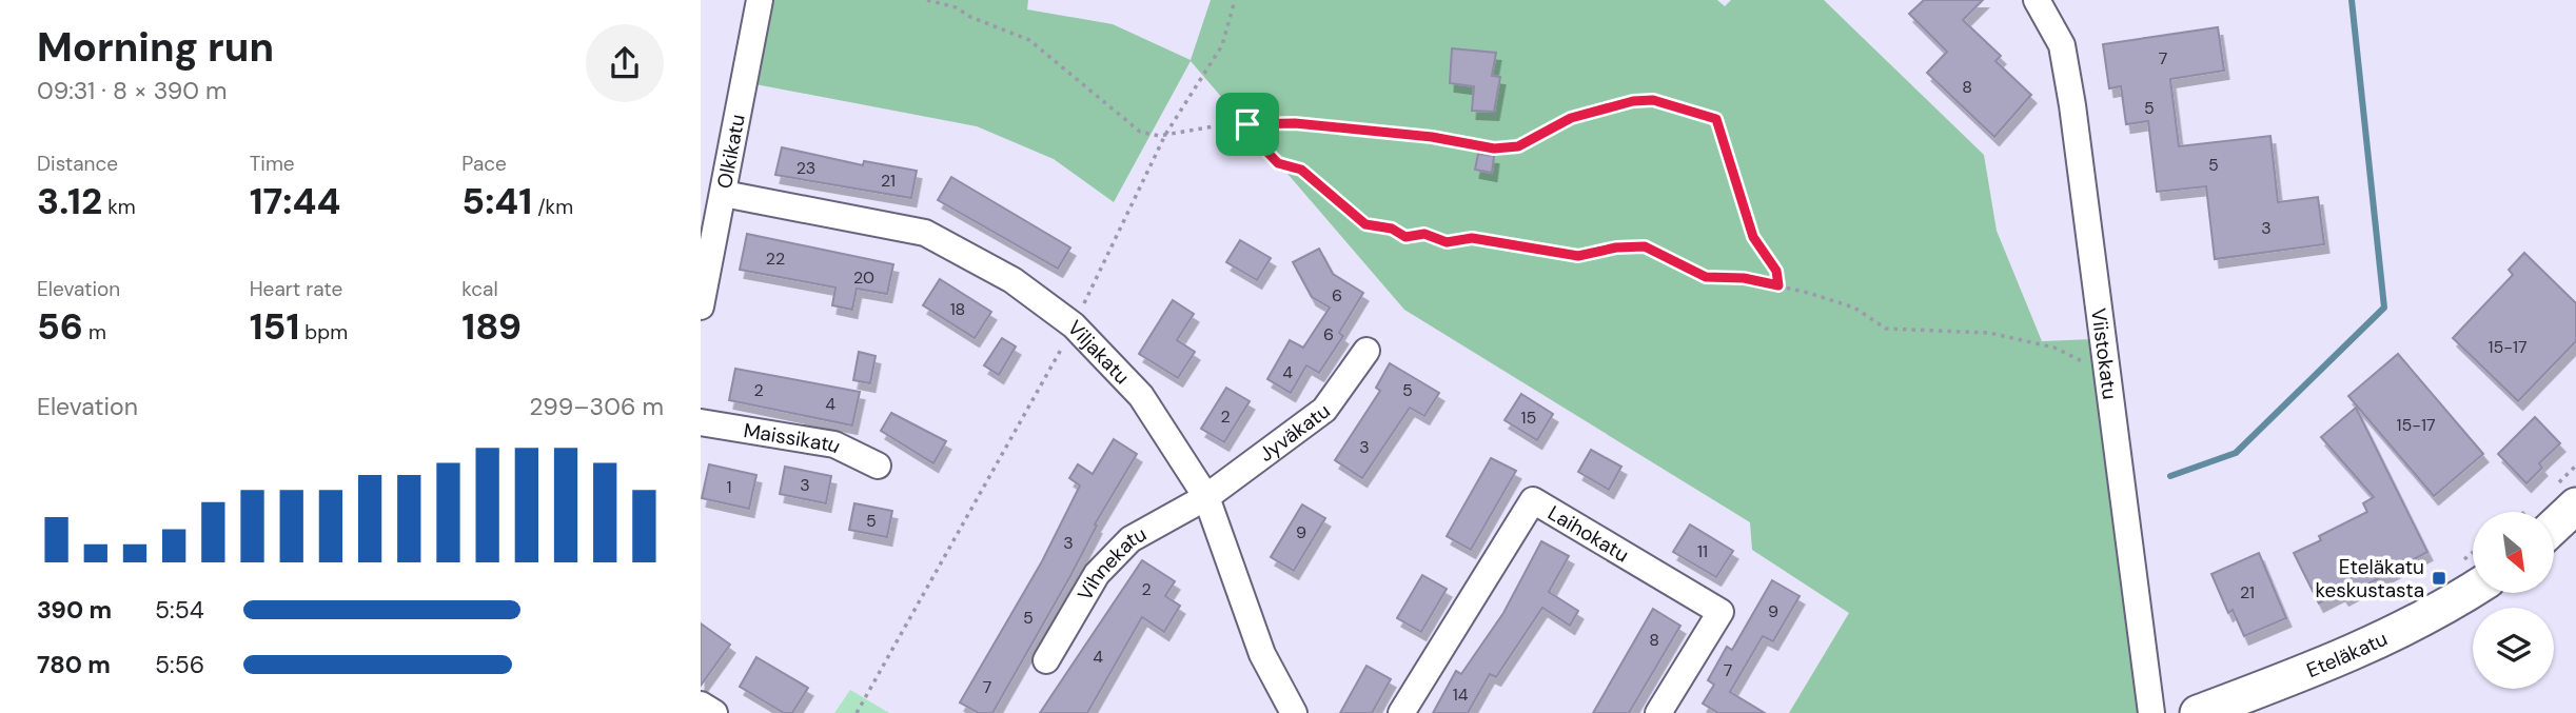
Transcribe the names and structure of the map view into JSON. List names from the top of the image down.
{
  "streets": {
    "main road": ["Eteläkatu"],
    "street": [
      "Olkikatu",
      "Viljakatu",
      "Viistokatu",
      "Jyväkatu",
      "Maissikatu",
      "Laihokatu",
      "Vihnekatu"
    ]
  },
  "crossings": [
    ["Olkikatu", "Viljakatu"],
    ["Viljakatu", "Jyväkatu"],
    ["Viljakatu", "Vihnekatu"],
    ["Jyväkatu", "Vihnekatu"]
  ],
  "places": {
    "transit": ["Eteläkatu keskustasta"]
  },
  "house_numbers": [
    "7",
    "8",
    "5",
    "5",
    "23",
    "21",
    "3",
    "22",
    "20",
    "6",
    "18",
    "6",
    "15-17",
    "4",
    "2",
    "5",
    "4",
    "2",
    "15",
    "15-17",
    "3",
    "3",
    "1",
    "5",
    "9",
    "3",
    "11",
    "2",
    "21",
    "9",
    "5",
    "8",
    "4",
    "7",
    "7",
    "14"
  ],
  "north": "bottom right",
  "page": {
    "heading": ["Morning run", "09:31 · 8 × 390 m"],
    "stats": [
      ["Distance", "3.12 km"],
      ["Time", "17:44"],
      ["Pace", "5:41 /km"],
      ["Elevation", "56 m"],
      ["Heart rate", "151 bpm"],
      ["kcal", "189"]
    ],
    "chart": ["Elevation", "299–306 m"],
    "list": [
      {
        "name": "390 m",
        "note": "5:54"
      },
      {
        "name": "780 m",
        "note": "5:56"
      }
    ]
  }
}
